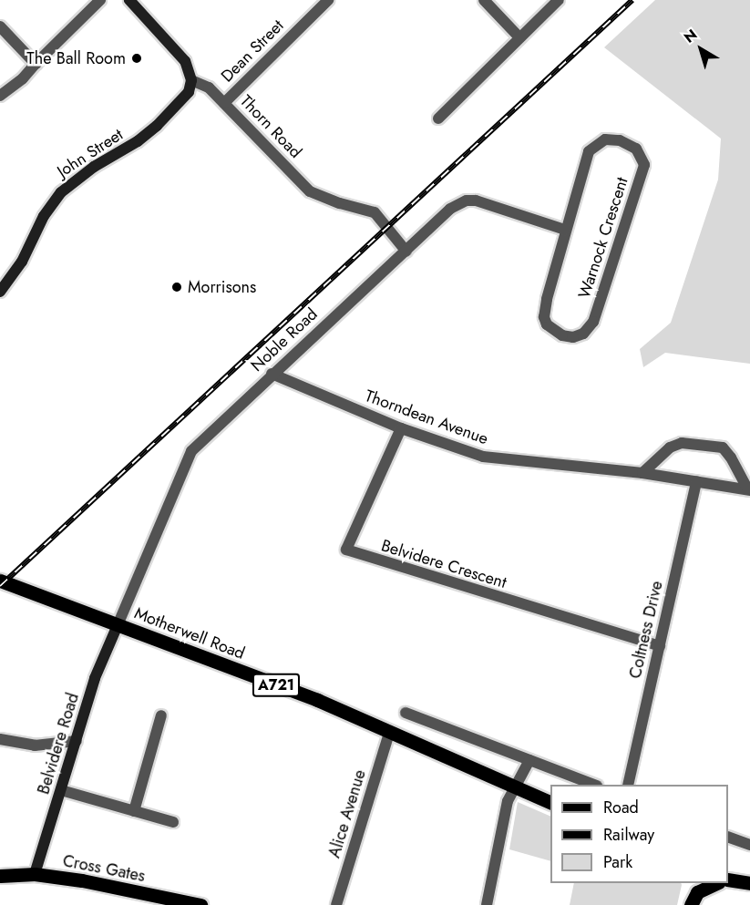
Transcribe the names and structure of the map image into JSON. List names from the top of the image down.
{
  "streets": {
    "main road": ["Motherwell Road", "A721", "Cross Gates"],
    "street": [
      "Dean Street",
      "Thorn Road",
      "John Street",
      "Warnock Crescent",
      "Noble Road",
      "Thorndean Avenue",
      "Belvidere Crescent",
      "Coltness Drive",
      "Belvidere Road",
      "Alice Avenue"
    ]
  },
  "crossings": [
    ["Dean Street", "Thorn Road"],
    ["Thorn Road", "John Street"],
    ["Thorn Road", "Noble Road"],
    ["Warnock Crescent", "Noble Road"],
    ["Noble Road", "Thorndean Avenue"],
    ["Noble Road", "Motherwell Road"],
    ["Noble Road", "Belvidere Road"],
    ["Thorndean Avenue", "Belvidere Crescent"],
    ["Thorndean Avenue", "Coltness Drive"],
    ["Belvidere Crescent", "Coltness Drive"],
    ["Motherwell Road", "Belvidere Road"],
    ["Motherwell Road", "Alice Avenue"],
    ["Belvidere Road", "Cross Gates"]
  ],
  "places": ["The Ball Room", "Morrisons"],
  "legend": ["Road", "Railway", "Park"],
  "north": "top left"
}
